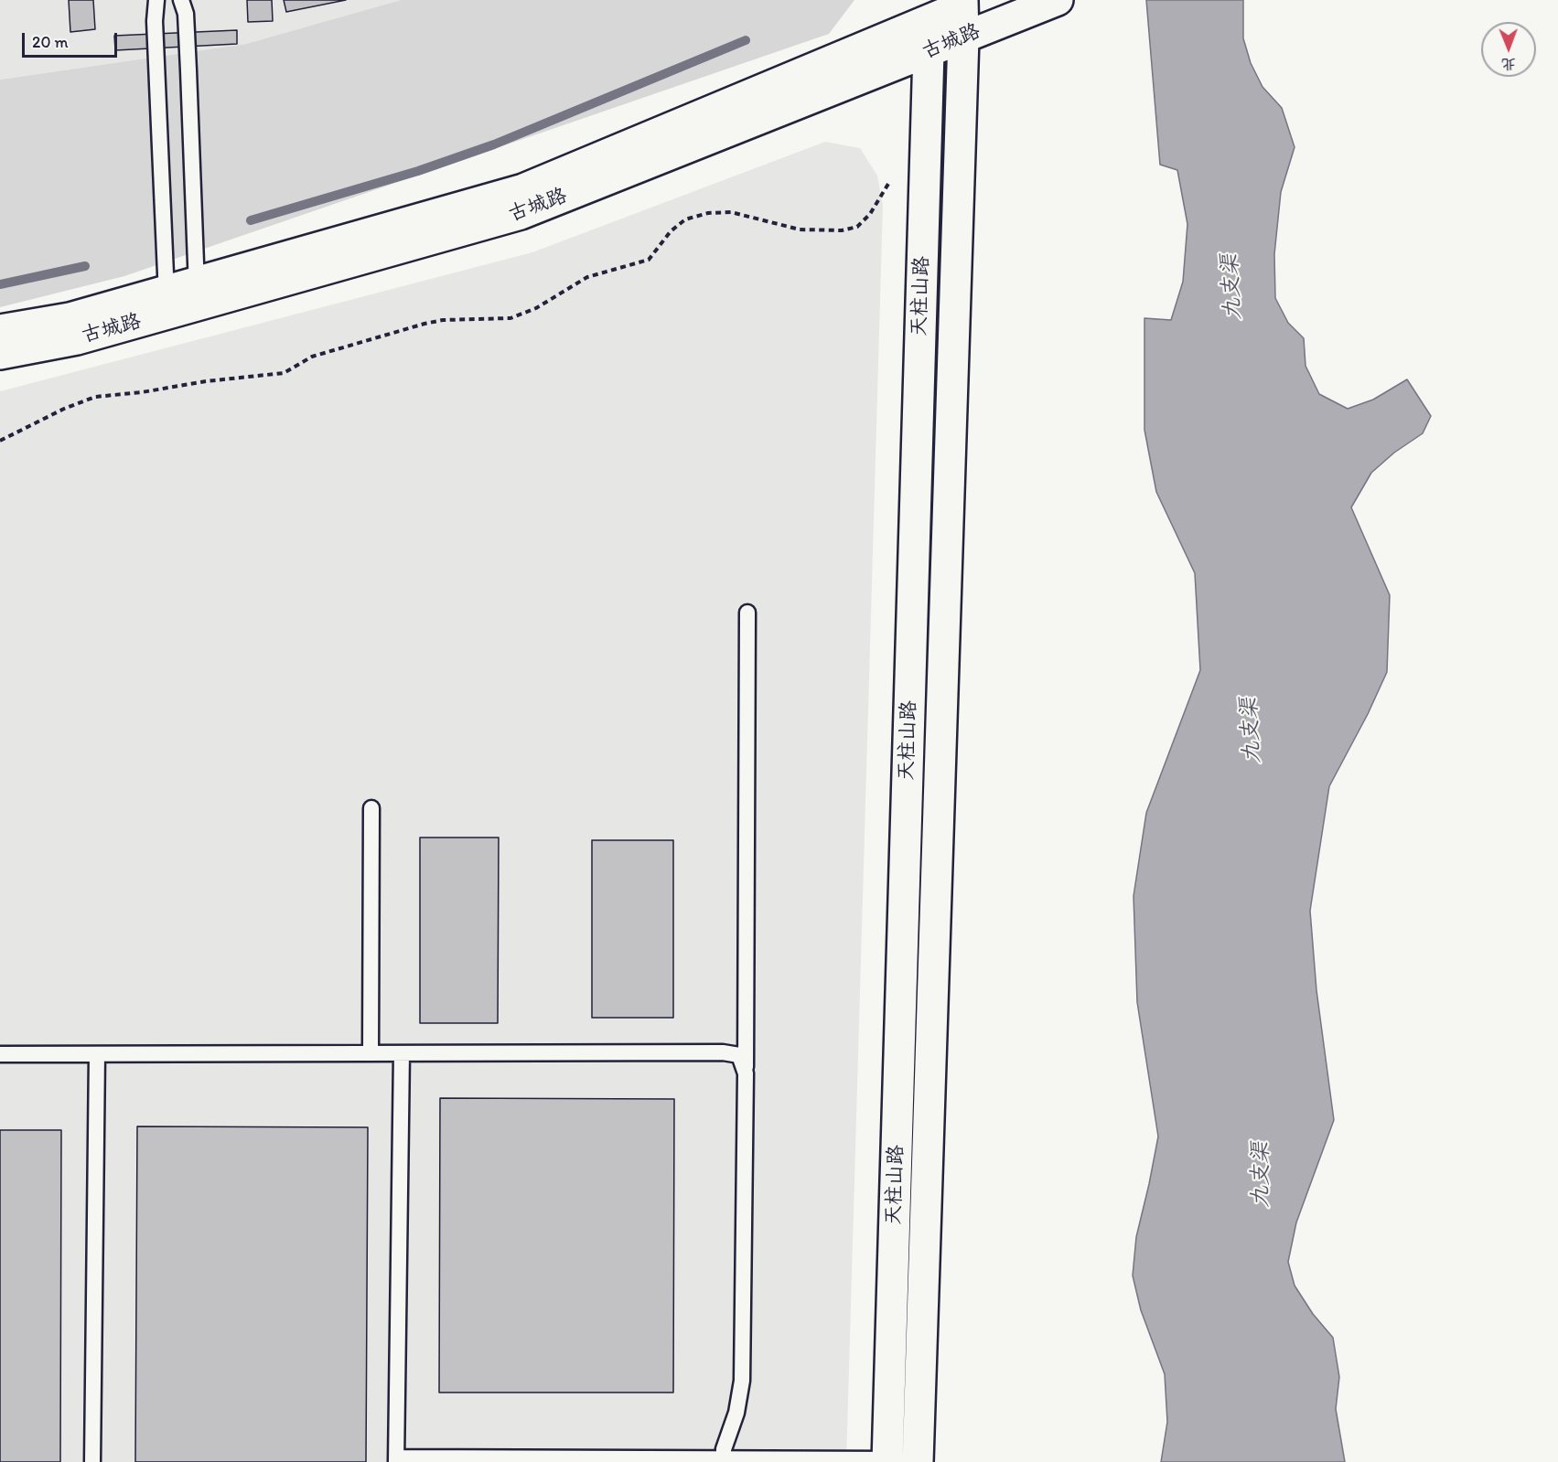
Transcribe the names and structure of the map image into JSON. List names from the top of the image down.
{
  "streets": {
    "street": ["古城路", "天柱山路"]
  },
  "crossings": [
    ["古城路", "天柱山路"]
  ],
  "water": ["九支渠"],
  "scale_bar": "20 m",
  "north": "bottom"
}
